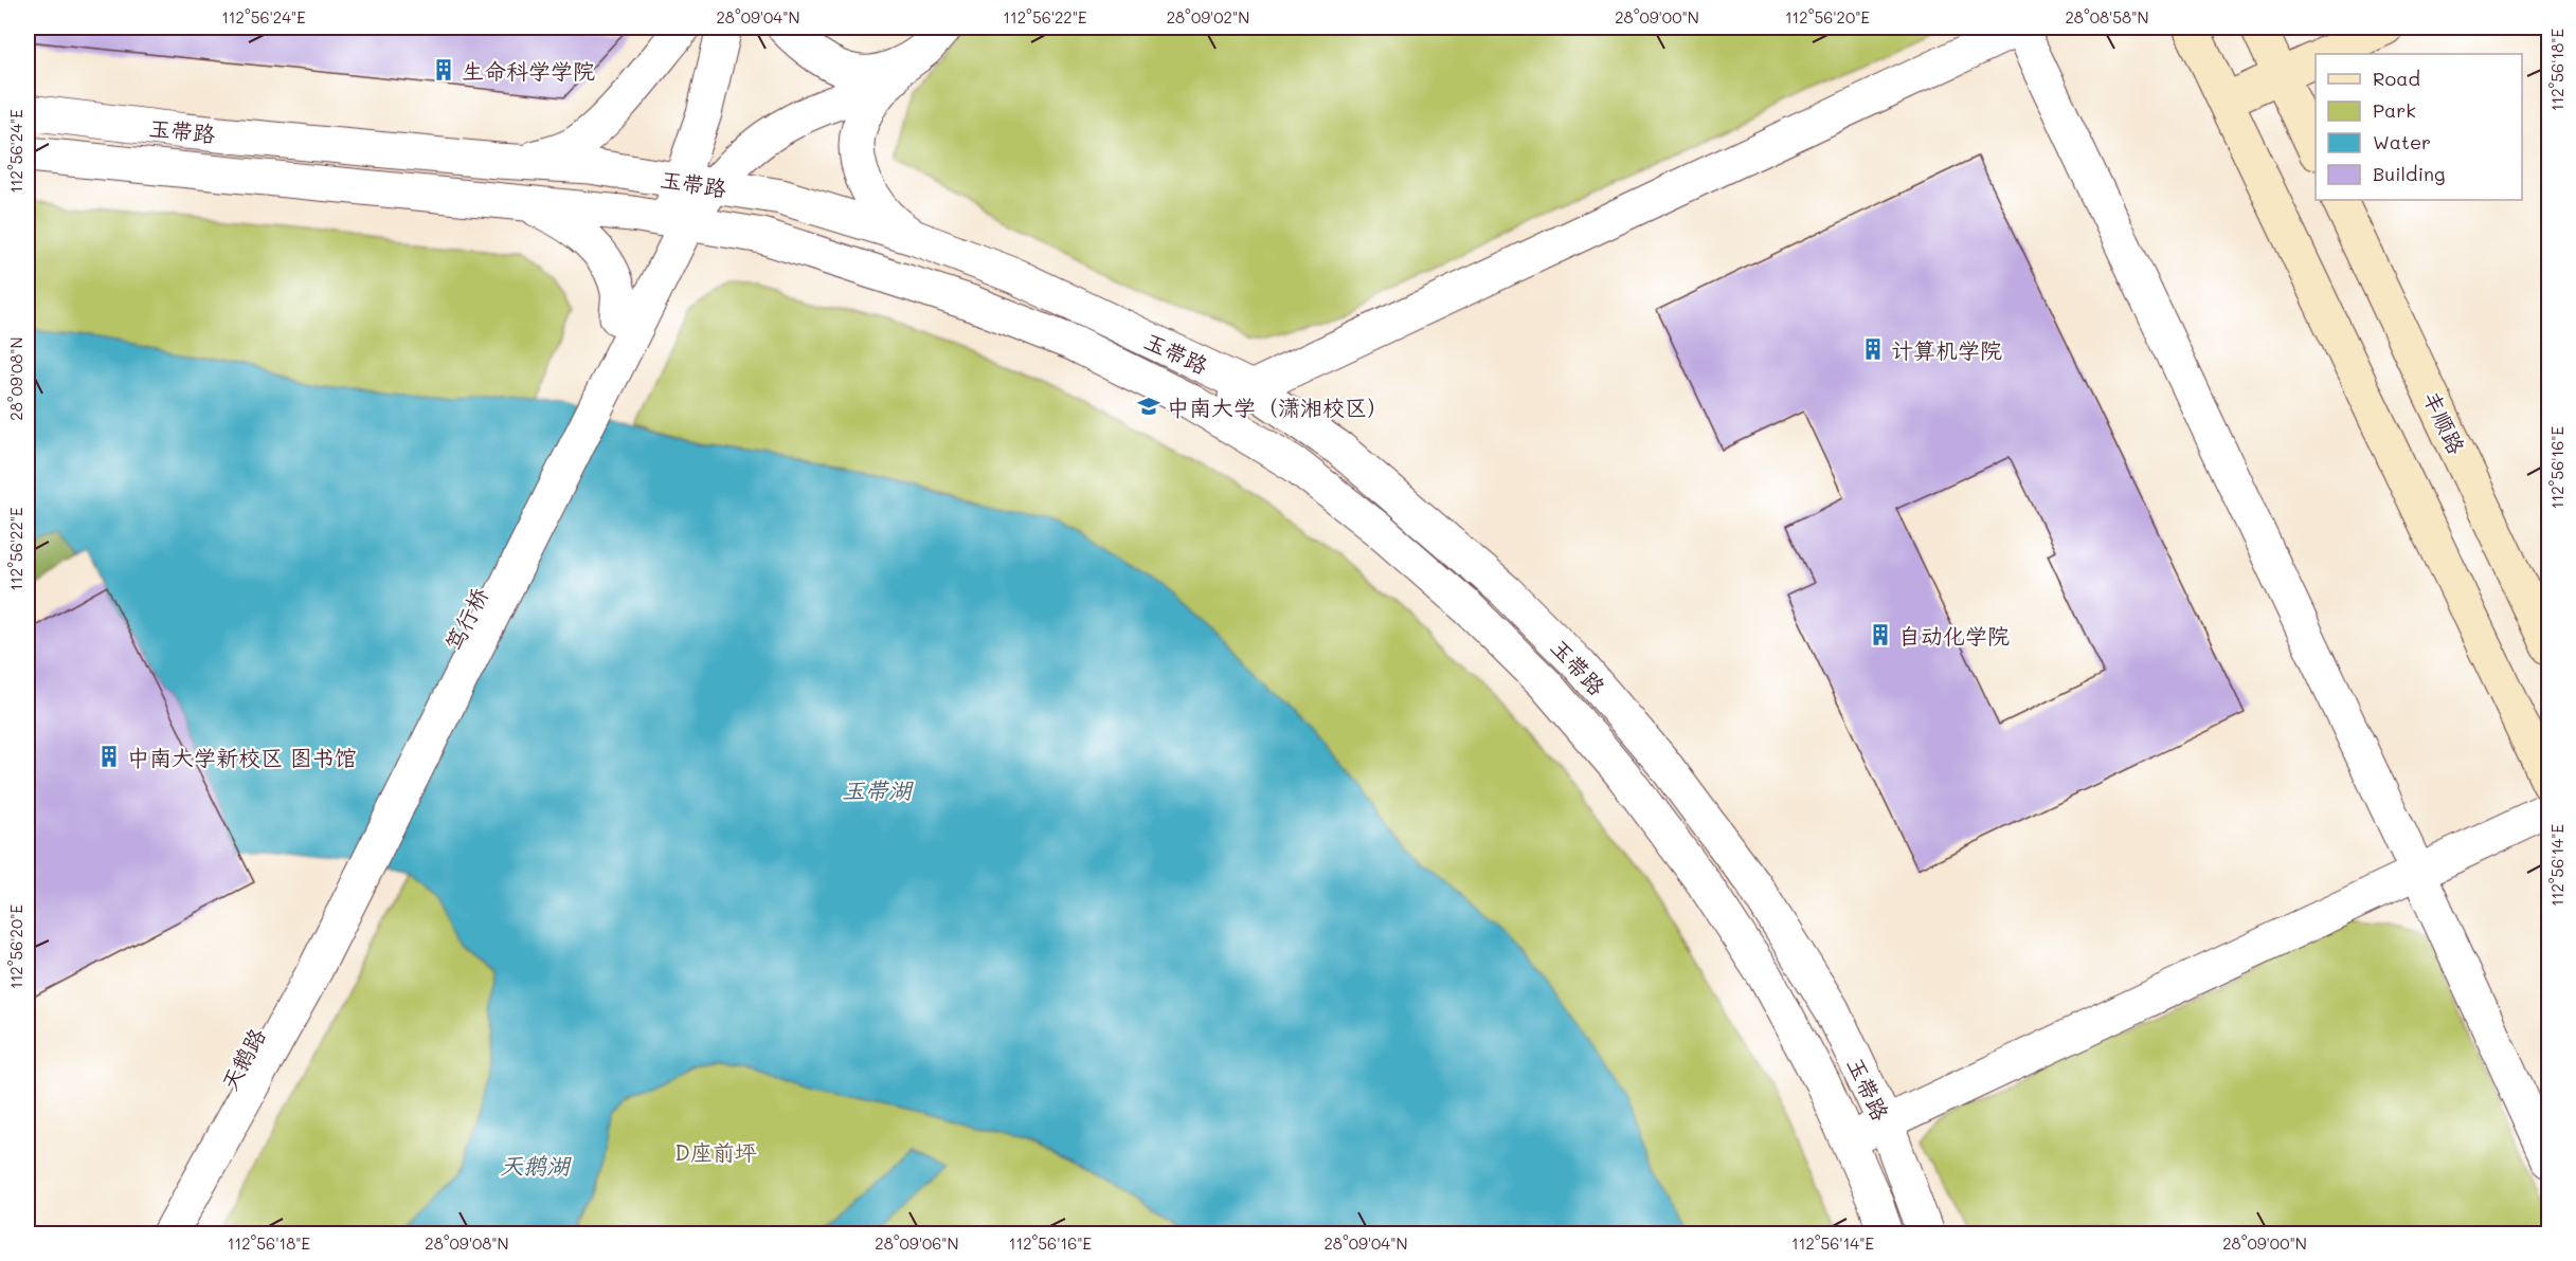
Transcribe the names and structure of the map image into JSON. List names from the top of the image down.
{
  "streets": {
    "main road": ["丰顺路"],
    "street": ["玉带路", "笃行桥", "天鹅路"]
  },
  "crossings": [
    ["笃行桥", "天鹅路"]
  ],
  "water": ["玉带湖", "天鹅湖"],
  "parks": ["D座前坪"],
  "places": {
    "building": [
      "生命科学学院",
      "计算机学院",
      "自动化学院",
      "中南大学新校区 图书馆"
    ],
    "school or university": ["中南大学（潇湘校区）"]
  },
  "legend": [
    "Road",
    "Park",
    "Water",
    "Building"
  ],
  "coordinates": [
    "112°56'24\"E",
    "28°09'04\"N",
    "112°56'22\"E",
    "28°09'02\"N",
    "28°09'00\"N",
    "112°56'20\"E",
    "28°08'58\"N",
    "112°56'18\"E",
    "28°09'08\"N",
    "112°56'16\"E",
    "112°56'14\"E",
    "28°09'06\"N"
  ]
}
